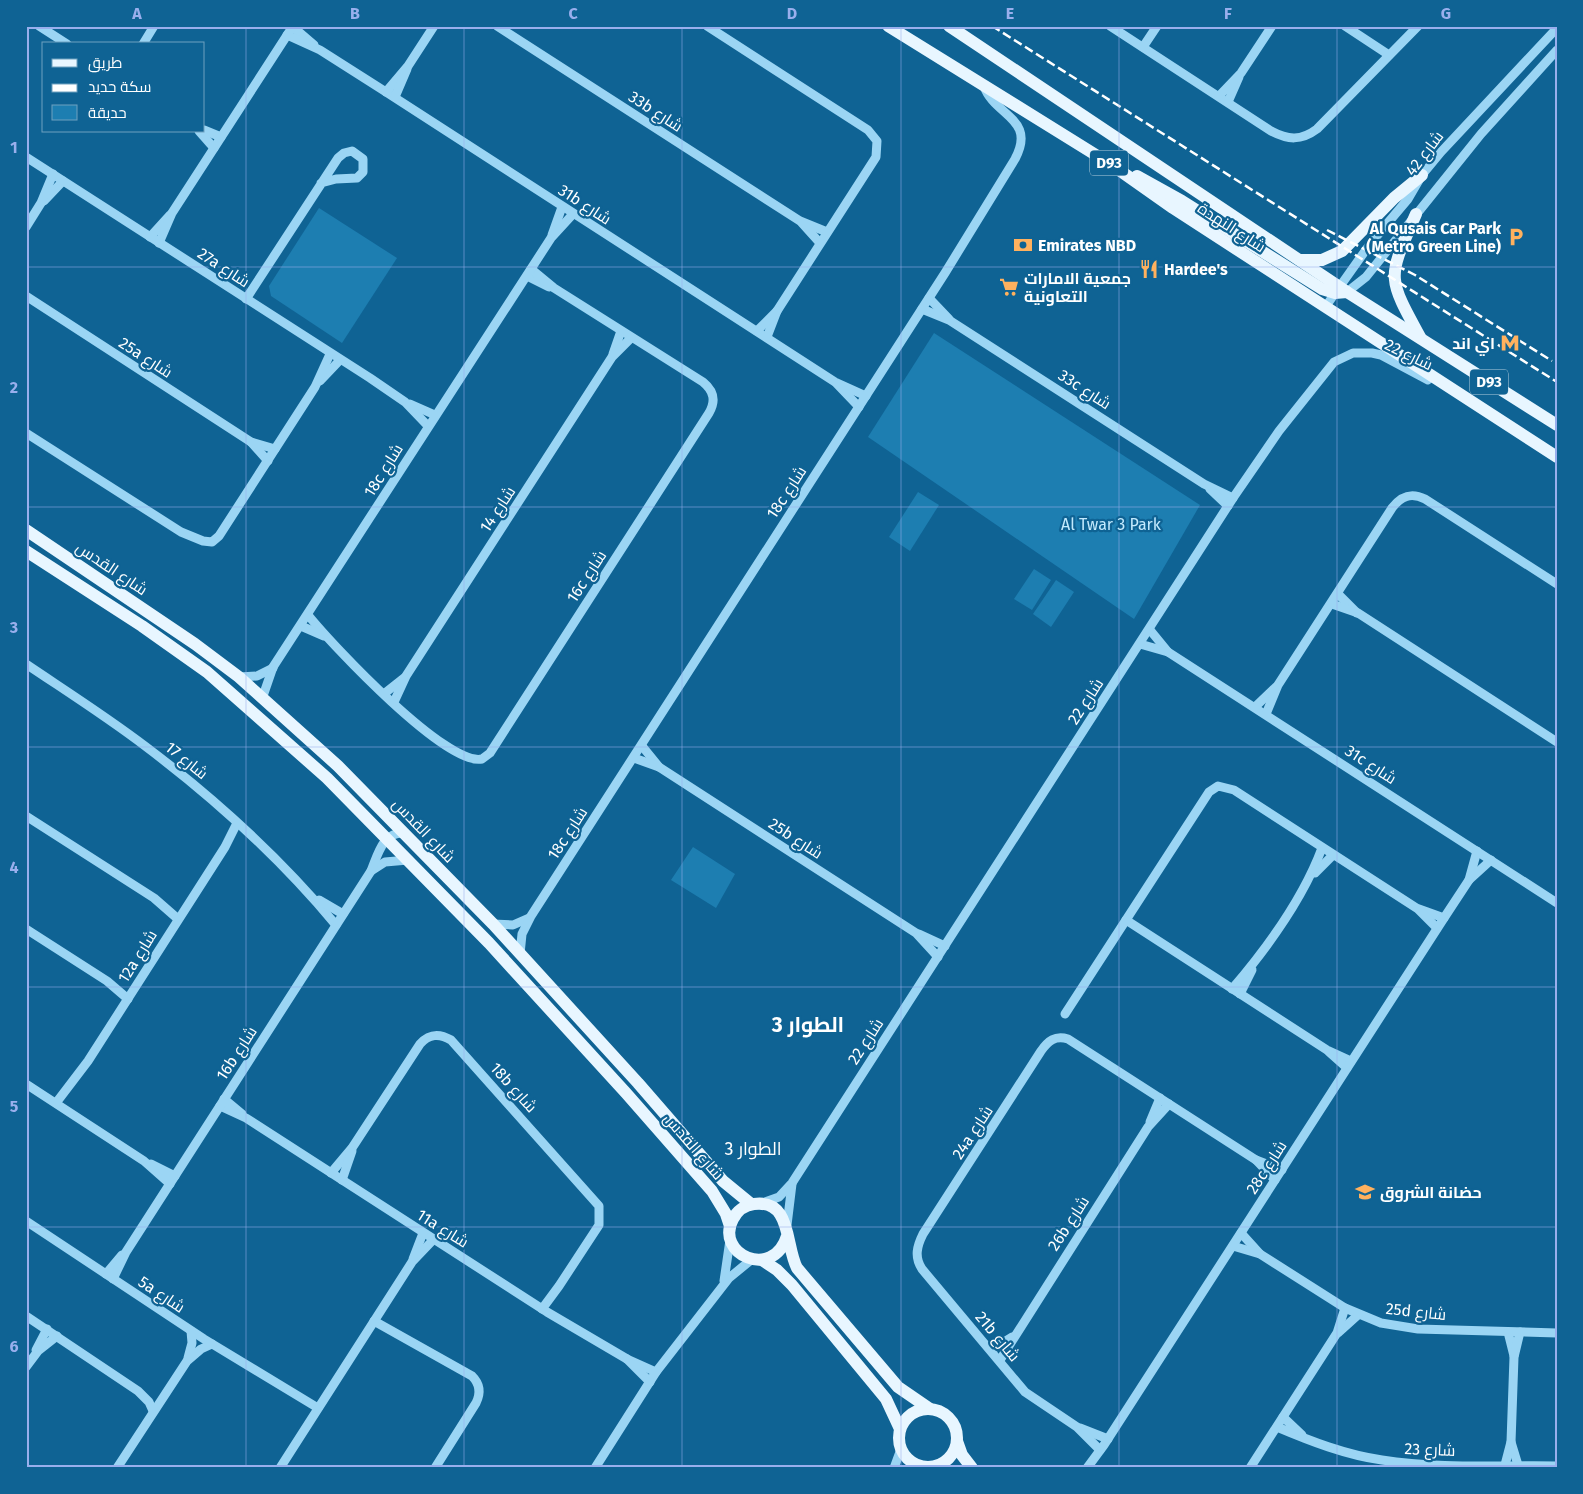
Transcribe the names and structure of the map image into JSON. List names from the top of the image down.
{
  "streets": {
    "main road": ["D93", "شارع النهدة", "شارع القدس"],
    "street": [
      "33b شارع",
      "شارع 42",
      "31b شارع",
      "27a شارع",
      "شارع 22",
      "25a شارع",
      "33c شارع",
      "18c شارع",
      "شارع 14",
      "16c شارع",
      "شارع 17",
      "31c شارع",
      "25b شارع",
      "12a شارع",
      "16b شارع",
      "18b شارع",
      "24a شارع",
      "28c شارع",
      "26b شارع",
      "11a شارع",
      "5a شارع",
      "25d شارع",
      "21b شارع",
      "شارع 23"
    ]
  },
  "crossings": [
    ["شارع 42", "شارع النهدة"],
    ["31b شارع", "18c شارع"],
    ["شارع النهدة", "شارع 22"],
    ["شارع النهدة", "18c شارع"],
    ["27a شارع", "18c شارع"],
    ["شارع 22", "33c شارع"],
    ["شارع 22", "شارع القدس"],
    ["شارع 22", "31c شارع"],
    ["شارع 22", "25b شارع"],
    ["33c شارع", "18c شارع"],
    ["18c شارع", "شارع القدس"],
    ["18c شارع", "25b شارع"],
    ["شارع 14", "16c شارع"],
    ["شارع القدس", "16b شارع"],
    ["شارع 17", "12a شارع"],
    ["شارع 17", "16b شارع"],
    ["31c شارع", "28c شارع"],
    ["16b شارع", "11a شارع"],
    ["16b شارع", "5a شارع"],
    ["18b شارع", "11a شارع"],
    ["24a شارع", "26b شارع"],
    ["24a شارع", "21b شارع"],
    ["28c شارع", "25d شارع"],
    ["28c شارع", "21b شارع"],
    ["26b شارع", "21b شارع"]
  ],
  "districts": ["الطوار 3", "الطوار 3"],
  "parks": ["Al Twar 3 Park"],
  "places": {
    "parking": ["Al Qusais Car Park (Metro Green Line)"],
    "bank": ["Emirates NBD"],
    "restaurant": ["Hardee's"],
    "supermarket": ["جمعية الامارات التعاونية"],
    "metro station": ["اي اند"],
    "school or university": ["حضانة الشروق"]
  },
  "legend": ["طريق", "سكة حديد", "حديقة"],
  "grid": {
    "columns": [
      "A",
      "B",
      "C",
      "D",
      "E",
      "F",
      "G"
    ],
    "rows": [
      "1",
      "2",
      "3",
      "4",
      "5",
      "6"
    ]
  }
}
